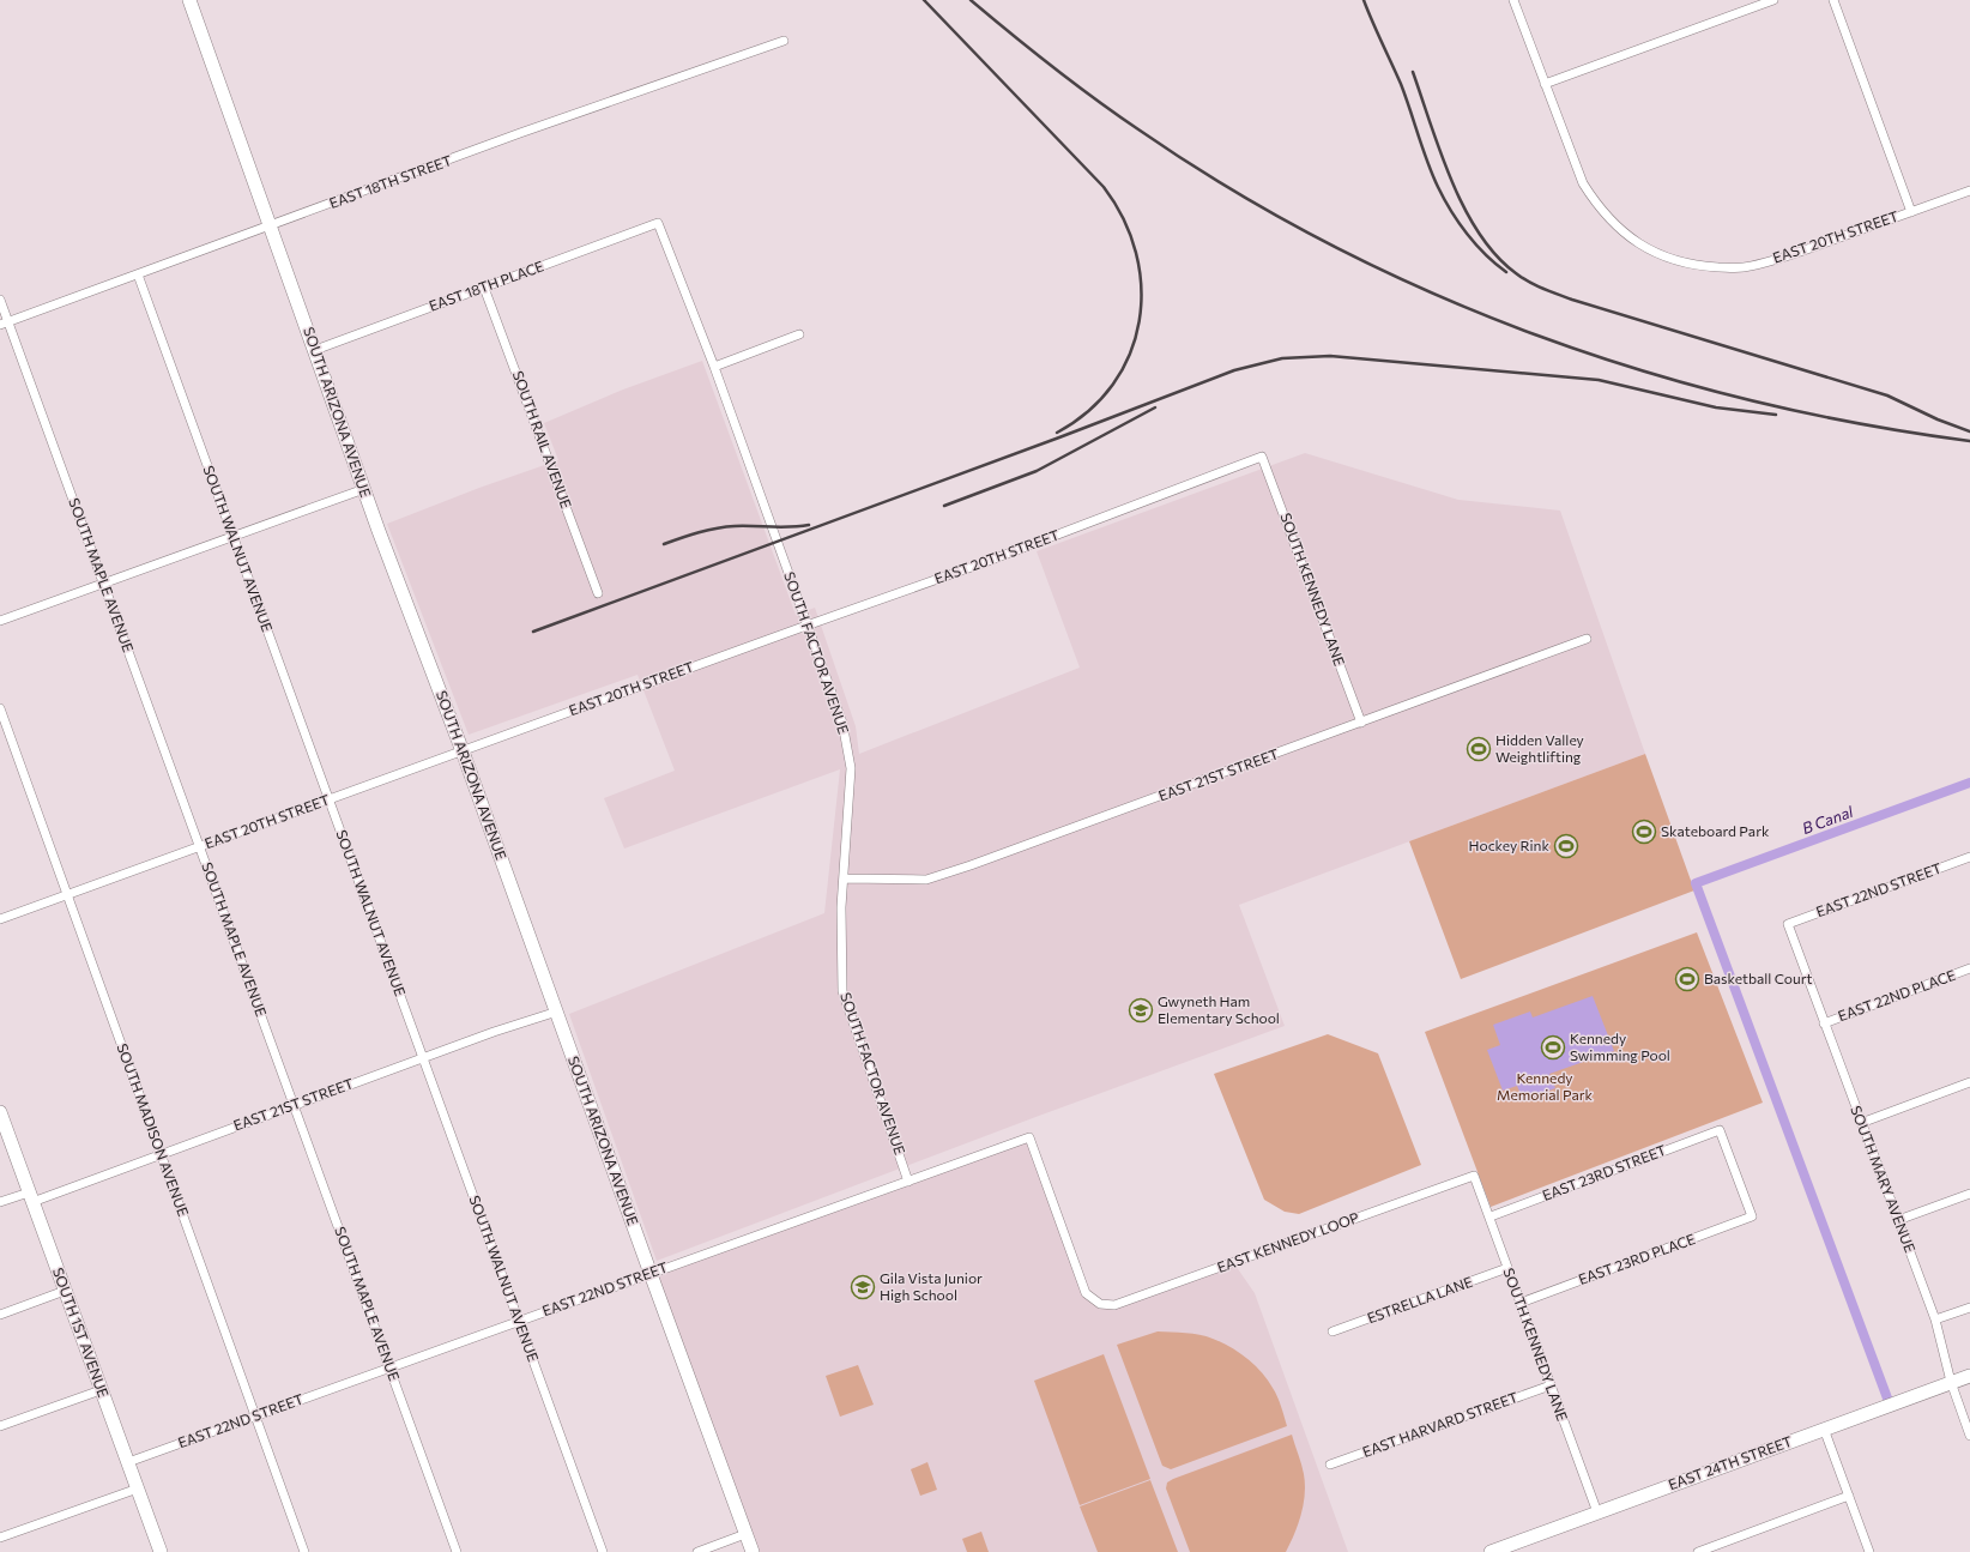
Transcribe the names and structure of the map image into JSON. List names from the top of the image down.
{
  "streets": {
    "street": [
      "EAST 18TH STREET",
      "EAST 20TH STREET",
      "EAST 18TH PLACE",
      "SOUTH ARIZONA AVENUE",
      "SOUTH RAIL AVENUE",
      "SOUTH WALNUT AVENUE",
      "SOUTH MAPLE AVENUE",
      "SOUTH KENNEDY LANE",
      "SOUTH FACTOR AVENUE",
      "EAST 21ST STREET",
      "EAST 22ND STREET",
      "EAST 22ND PLACE",
      "SOUTH MADISON AVENUE",
      "EAST 23RD STREET",
      "SOUTH MARY AVENUE",
      "EAST KENNEDY LOOP",
      "EAST 23RD PLACE",
      "ESTRELLA LANE",
      "SOUTH 1ST AVENUE",
      "EAST HARVARD STREET",
      "EAST 24TH STREET"
    ]
  },
  "crossings": [
    ["EAST 18TH STREET", "SOUTH ARIZONA AVENUE"],
    ["EAST 18TH STREET", "SOUTH WALNUT AVENUE"],
    ["EAST 18TH STREET", "SOUTH MAPLE AVENUE"],
    ["EAST 20TH STREET", "SOUTH ARIZONA AVENUE"],
    ["EAST 20TH STREET", "SOUTH WALNUT AVENUE"],
    ["EAST 20TH STREET", "SOUTH MAPLE AVENUE"],
    ["EAST 20TH STREET", "SOUTH KENNEDY LANE"],
    ["EAST 20TH STREET", "SOUTH FACTOR AVENUE"],
    ["EAST 20TH STREET", "SOUTH MADISON AVENUE"],
    ["EAST 18TH PLACE", "SOUTH ARIZONA AVENUE"],
    ["EAST 18TH PLACE", "SOUTH RAIL AVENUE"],
    ["EAST 18TH PLACE", "SOUTH FACTOR AVENUE"],
    ["SOUTH ARIZONA AVENUE", "EAST 21ST STREET"],
    ["SOUTH ARIZONA AVENUE", "EAST 22ND STREET"],
    ["SOUTH WALNUT AVENUE", "EAST 21ST STREET"],
    ["SOUTH WALNUT AVENUE", "EAST 22ND STREET"],
    ["SOUTH MAPLE AVENUE", "EAST 21ST STREET"],
    ["SOUTH MAPLE AVENUE", "EAST 22ND STREET"],
    ["SOUTH KENNEDY LANE", "EAST 21ST STREET"],
    ["SOUTH KENNEDY LANE", "EAST 23RD STREET"],
    ["SOUTH KENNEDY LANE", "EAST KENNEDY LOOP"],
    ["SOUTH KENNEDY LANE", "EAST 23RD PLACE"],
    ["SOUTH KENNEDY LANE", "ESTRELLA LANE"],
    ["SOUTH KENNEDY LANE", "EAST HARVARD STREET"],
    ["SOUTH KENNEDY LANE", "EAST 24TH STREET"],
    ["SOUTH FACTOR AVENUE", "EAST 21ST STREET"],
    ["SOUTH FACTOR AVENUE", "EAST 22ND STREET"],
    ["EAST 21ST STREET", "SOUTH MADISON AVENUE"],
    ["EAST 21ST STREET", "SOUTH 1ST AVENUE"],
    ["EAST 22ND STREET", "SOUTH MADISON AVENUE"],
    ["EAST 22ND STREET", "SOUTH MARY AVENUE"],
    ["EAST 22ND STREET", "EAST KENNEDY LOOP"],
    ["EAST 22ND STREET", "SOUTH 1ST AVENUE"],
    ["EAST 22ND PLACE", "SOUTH MARY AVENUE"],
    ["EAST 23RD STREET", "EAST 23RD PLACE"],
    ["SOUTH MARY AVENUE", "EAST 24TH STREET"]
  ],
  "water": ["B Canal"],
  "parks": ["Kennedy Memorial Park"],
  "places": {
    "sports": [
      "Hidden Valley Weightlifting",
      "Skateboard Park",
      "Hockey Rink",
      "Basketball Court",
      "Kennedy Swimming Pool"
    ],
    "school or university": ["Gwyneth Ham Elementary School", "Gila Vista Junior High School"]
  }
}
